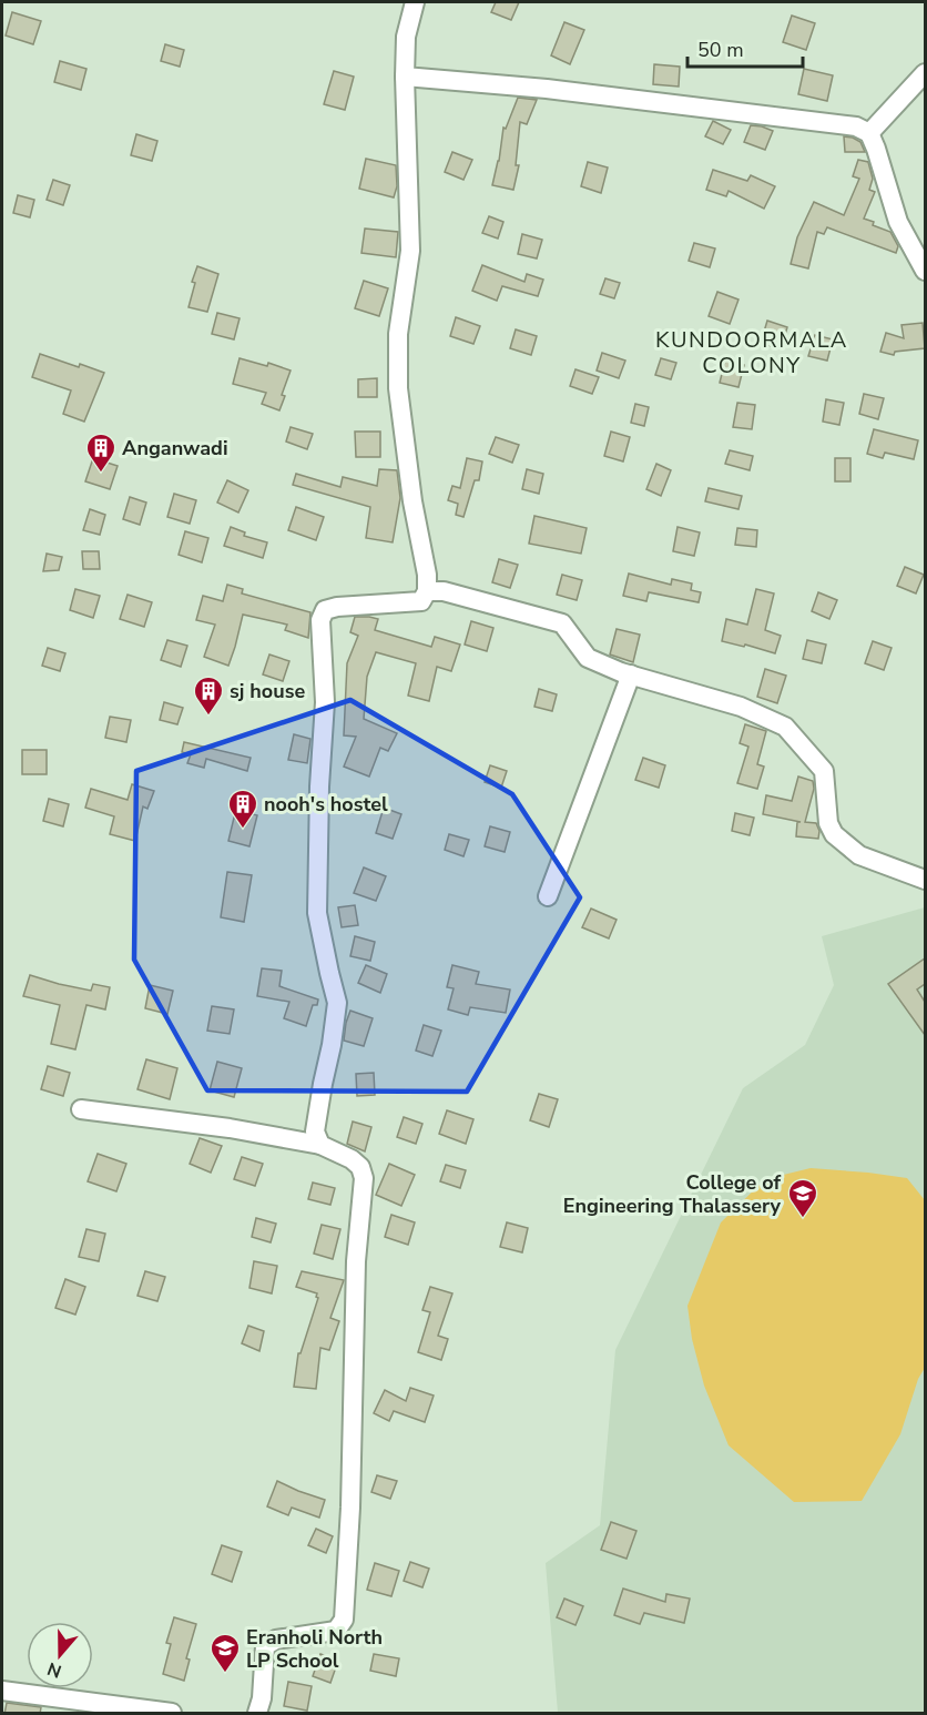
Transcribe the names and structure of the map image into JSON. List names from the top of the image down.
{
  "districts": ["KUNDOORMALA COLONY"],
  "places": {
    "building": ["Anganwadi", "sj house", "nooh's hostel"],
    "school or university": ["College of Engineering Thalassery", "Eranholi North LP School"]
  },
  "scale_bar": "50 m",
  "north": "bottom"
}
